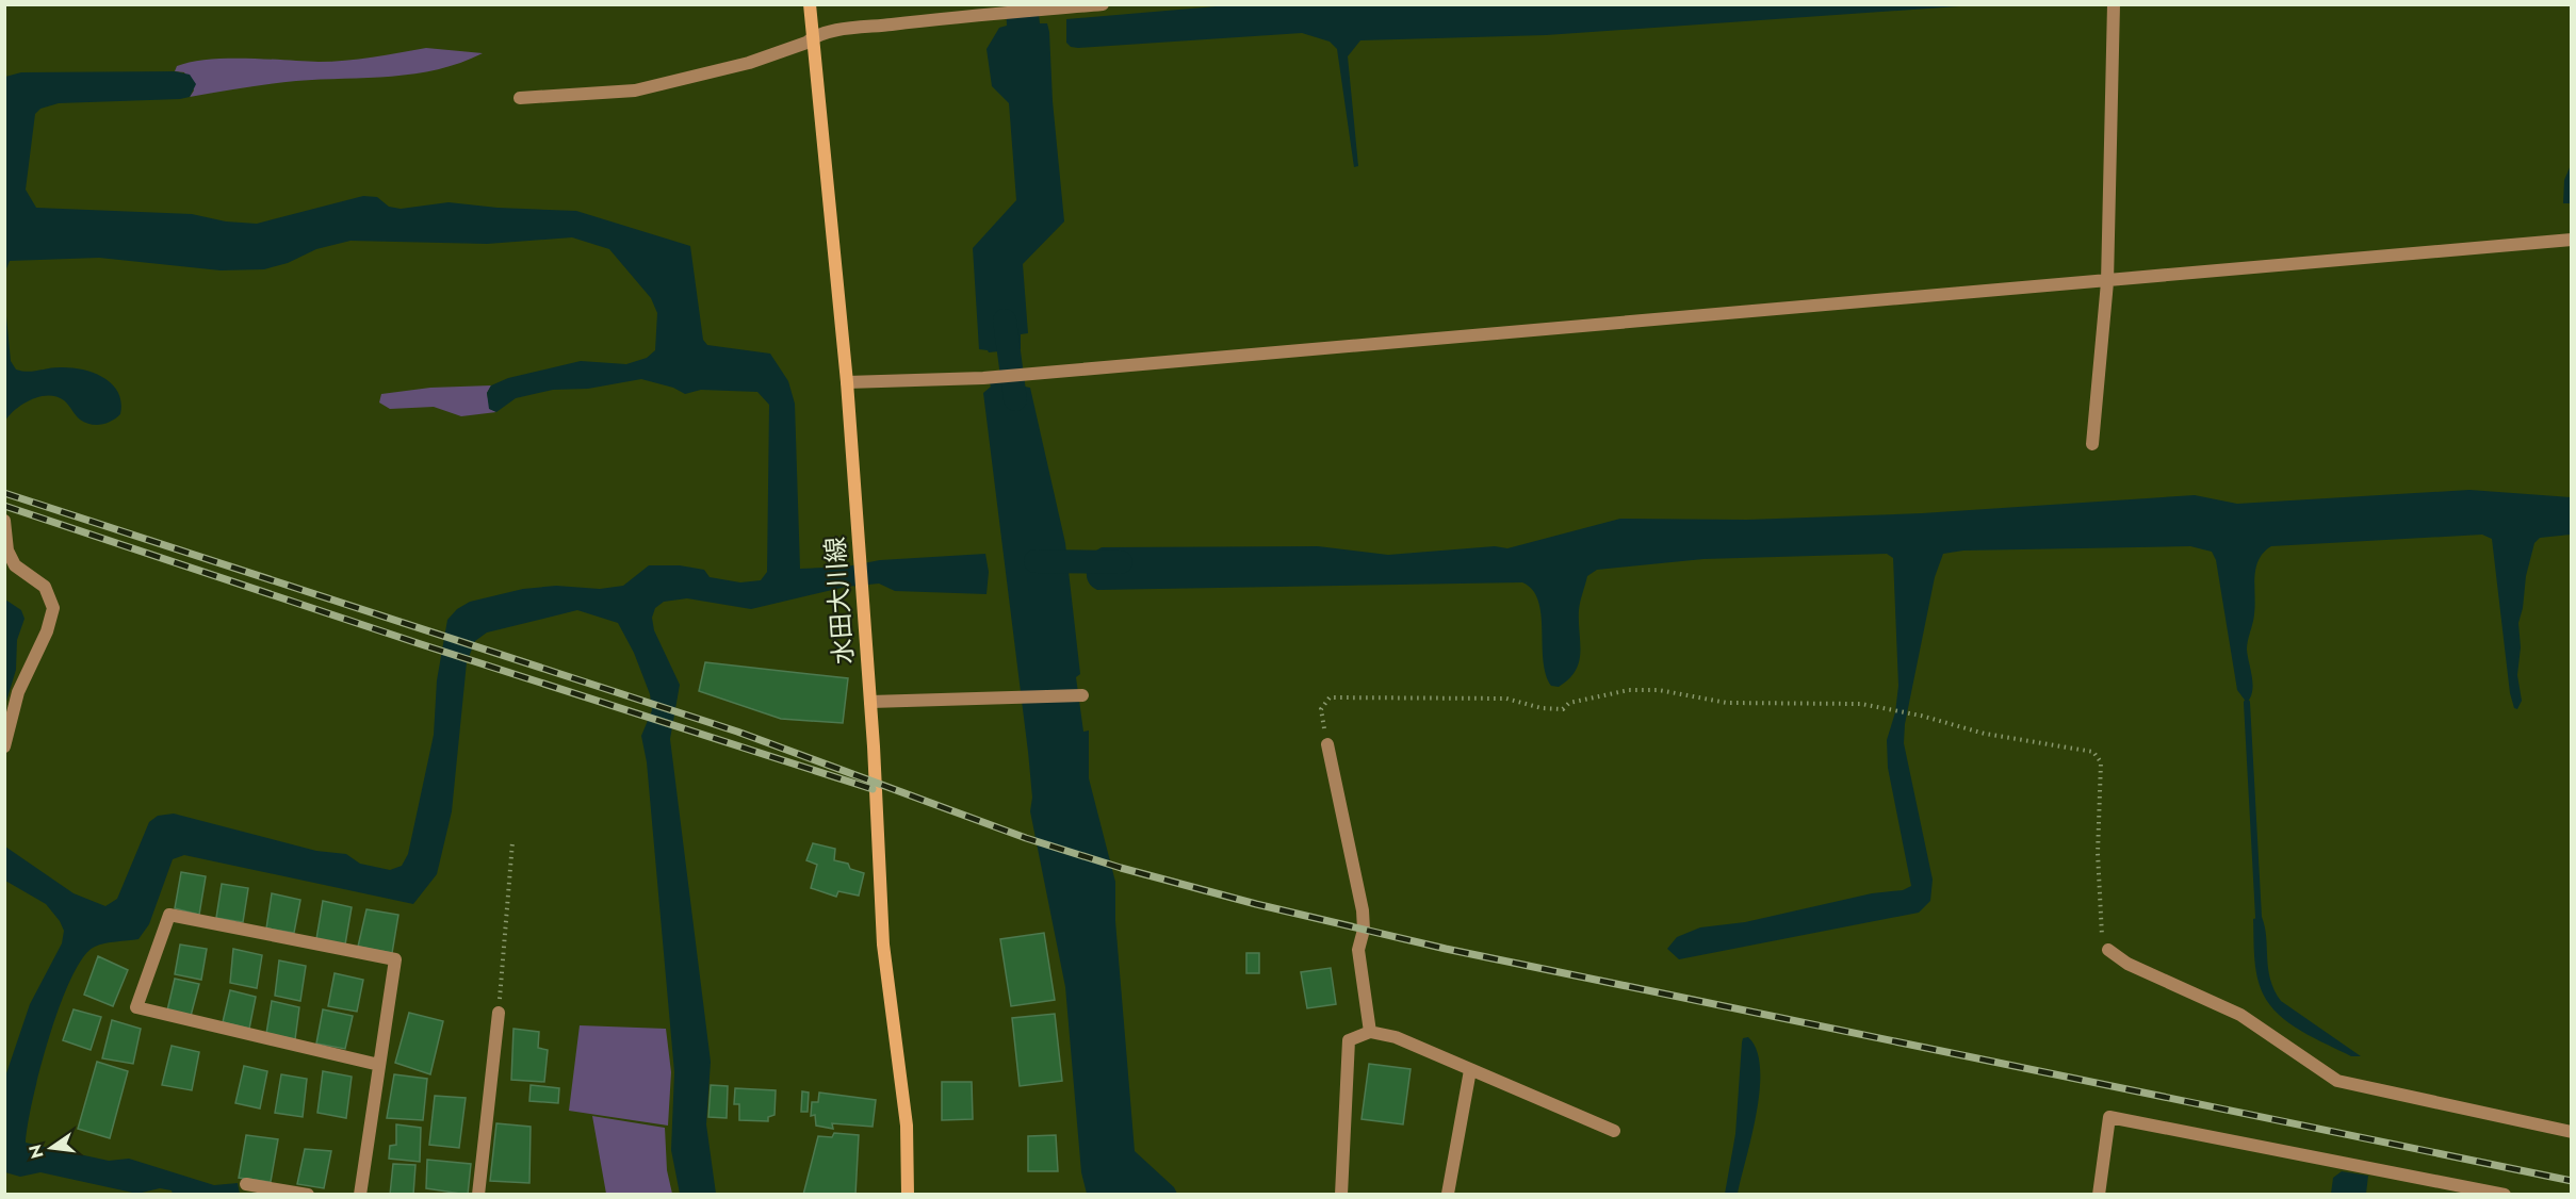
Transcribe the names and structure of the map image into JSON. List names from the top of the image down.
{
  "streets": {
    "main road": ["水田大川線"]
  },
  "north": "left"
}
